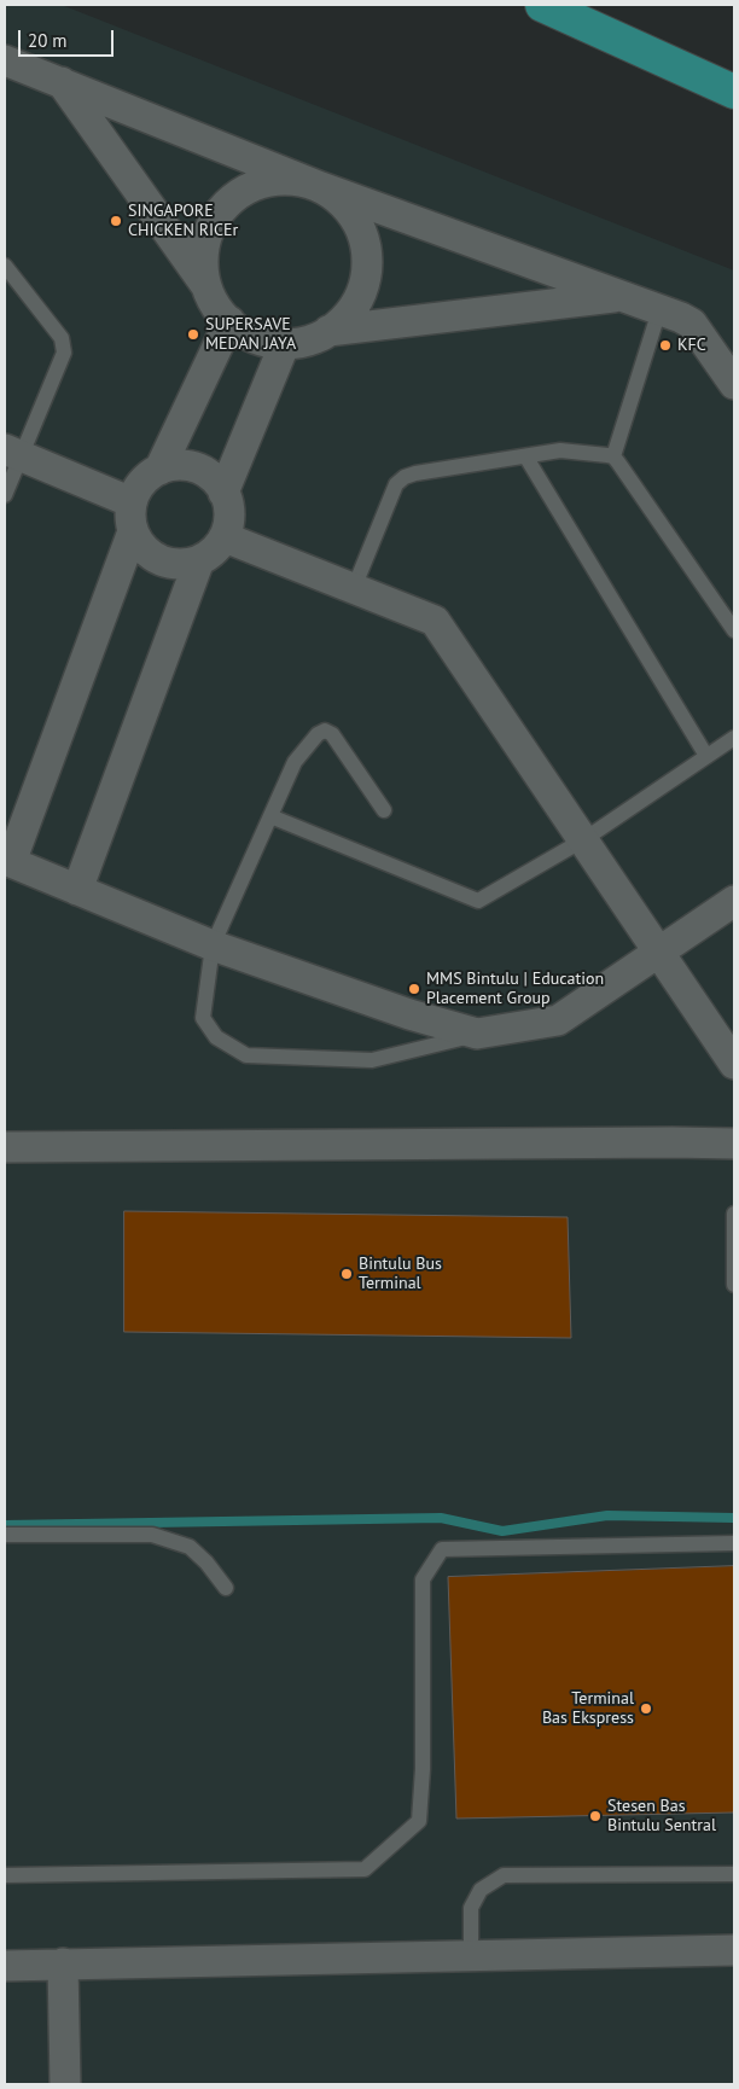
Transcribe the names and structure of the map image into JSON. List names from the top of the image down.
{
  "places": [
    "SINGAPORE CHICKEN RICEr",
    "SUPERSAVE MEDAN JAYA",
    "KFC",
    "MMS Bintulu | Education Placement Group",
    "Bintulu Bus Terminal",
    "Terminal Bas Ekspress",
    "Stesen Bas Bintulu Sentral"
  ],
  "scale_bar": "20 m"
}
